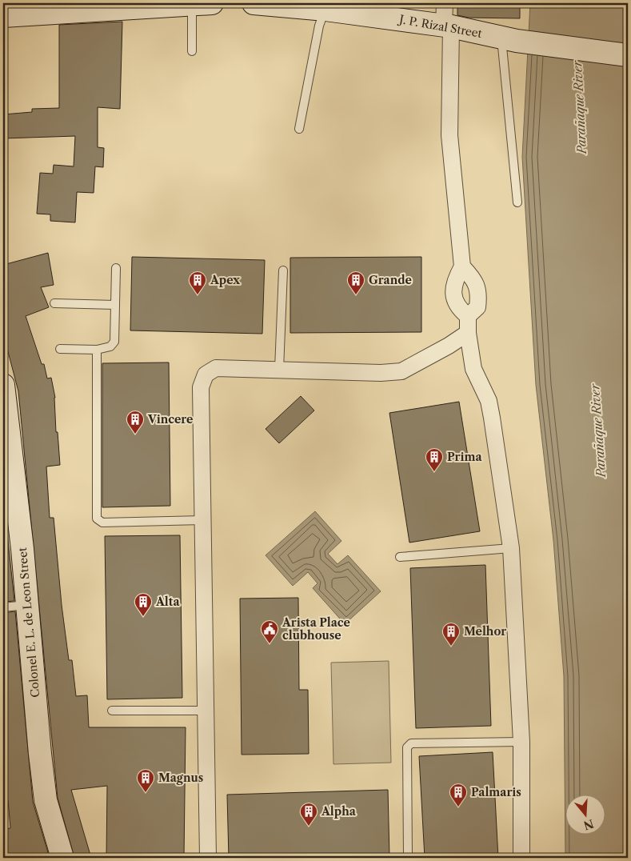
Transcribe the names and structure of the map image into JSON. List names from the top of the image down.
{
  "streets": {
    "street": ["J. P. Rizal Street", "Colonel E. L. de Leon Street"]
  },
  "water": ["Parañaque River"],
  "places": {
    "building": [
      "Apex",
      "Grande",
      "Vincere",
      "Prima",
      "Alta",
      "Melhor",
      "Magnus",
      "Palmaris",
      "Alpha"
    ],
    "public building": ["Arista Place clubhouse"]
  },
  "north": "bottom"
}
